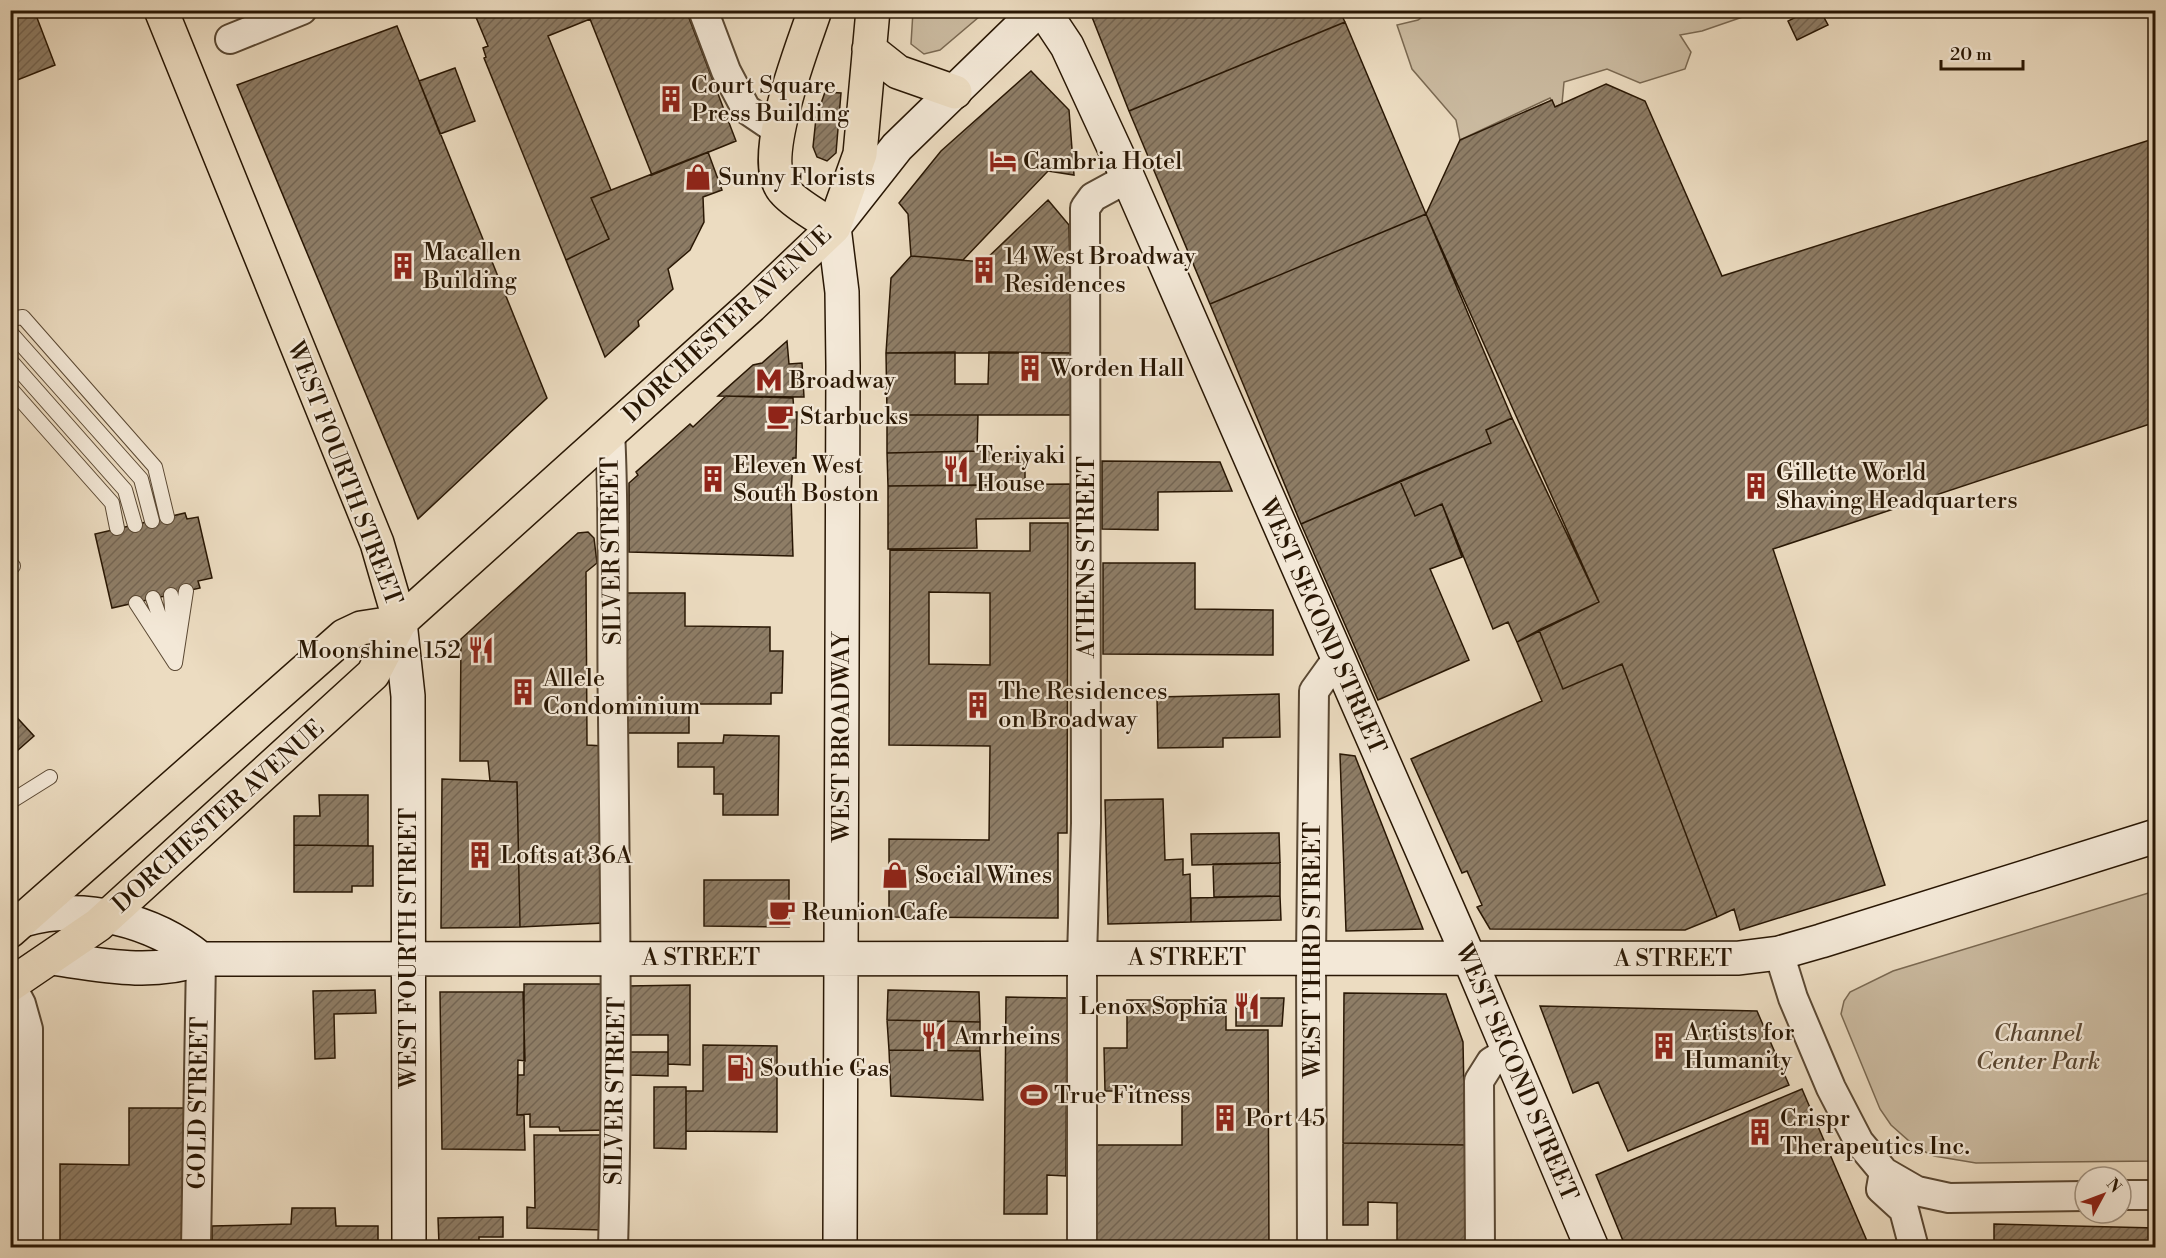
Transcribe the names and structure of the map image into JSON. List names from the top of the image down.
{
  "streets": {
    "main road": [
      "DORCHESTER AVENUE",
      "WEST FOURTH STREET",
      "WEST SECOND STREET",
      "WEST BROADWAY",
      "A STREET"
    ],
    "street": [
      "SILVER STREET",
      "ATHENS STREET",
      "WEST THIRD STREET",
      "GOLD STREET"
    ]
  },
  "crossings": [
    ["DORCHESTER AVENUE", "WEST FOURTH STREET"],
    ["DORCHESTER AVENUE", "SILVER STREET"],
    ["DORCHESTER AVENUE", "WEST BROADWAY"],
    ["DORCHESTER AVENUE", "A STREET"],
    ["WEST FOURTH STREET", "A STREET"],
    ["SILVER STREET", "A STREET"],
    ["ATHENS STREET", "WEST SECOND STREET"],
    ["ATHENS STREET", "A STREET"],
    ["WEST SECOND STREET", "WEST THIRD STREET"],
    ["WEST SECOND STREET", "A STREET"],
    ["WEST BROADWAY", "A STREET"],
    ["WEST THIRD STREET", "A STREET"],
    ["A STREET", "GOLD STREET"]
  ],
  "parks": ["Channel Center Park"],
  "places": {
    "building": [
      "Court Square Press Building",
      "Macallen Building",
      "14 West Broadway Residences",
      "Worden Hall",
      "Eleven West South Boston",
      "Gillette World Shaving Headquarters",
      "Allele Condominium",
      "The Residences on Broadway",
      "Lofts at 36A",
      "Artists for Humanity",
      "Port 45",
      "Crispr Therapeutics Inc."
    ],
    "hotel": ["Cambria Hotel"],
    "shop": ["Sunny Florists", "Social Wines"],
    "metro station": ["Broadway"],
    "cafe": ["Starbucks", "Reunion Cafe"],
    "restaurant": [
      "Teriyaki House",
      "Moonshine 152",
      "Lenox Sophia",
      "Amrheins"
    ],
    "fuel station": ["Southie Gas"],
    "sports": ["True Fitness"]
  },
  "scale_bar": "20 m",
  "north": "top right"
}
